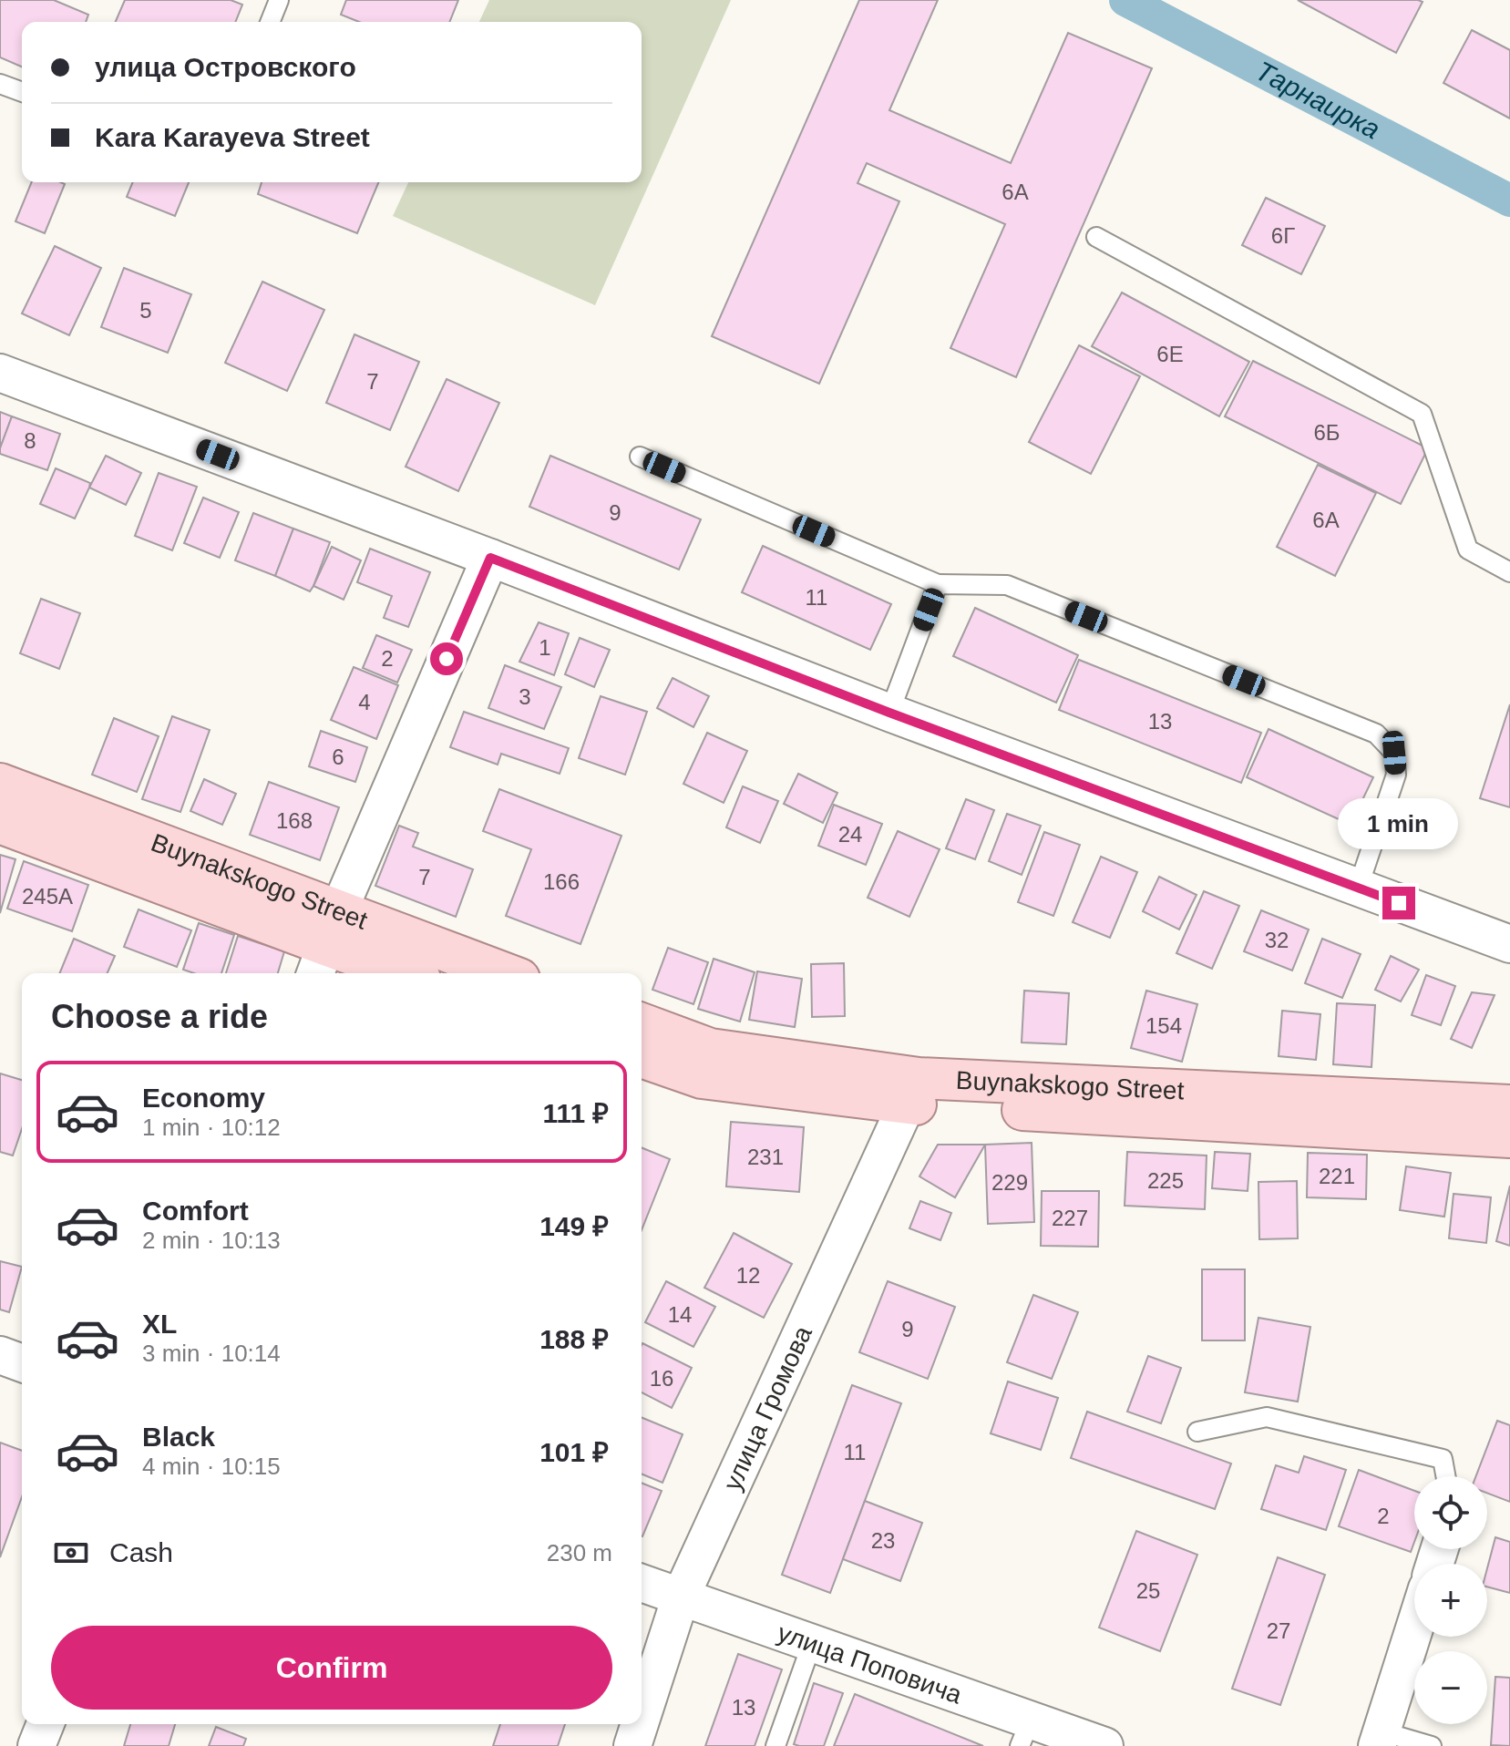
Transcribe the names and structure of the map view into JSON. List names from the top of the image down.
{
  "streets": {
    "main road": ["Buynakskogo Street"],
    "street": ["улица Громова", "улица Поповича"]
  },
  "crossings": [
    ["Buynakskogo Street", "улица Громова"],
    ["улица Громова", "улица Поповича"]
  ],
  "water": ["Тарнаирка"],
  "house_numbers": [
    "6А",
    "6Г",
    "5",
    "6Е",
    "7",
    "6Б",
    "8",
    "9",
    "6А",
    "11",
    "1",
    "2",
    "3",
    "4",
    "13",
    "6",
    "168",
    "24",
    "7",
    "166",
    "245А",
    "32",
    "154",
    "231",
    "221",
    "225",
    "229",
    "227",
    "12",
    "14",
    "9",
    "16",
    "11",
    "2",
    "23",
    "25",
    "27",
    "13"
  ],
  "page": {
    "banner": ["улица Островского", "Kara Karayeva Street"],
    "bubble": "1 min",
    "heading": "Choose a ride",
    "list": [
      {
        "name": "Economy",
        "note": "1 min · 10:12",
        "value": "111 ₽"
      },
      {
        "name": "Comfort",
        "note": "2 min · 10:13",
        "value": "149 ₽"
      },
      {
        "name": "XL",
        "note": "3 min · 10:14",
        "value": "188 ₽"
      },
      {
        "name": "Black",
        "note": "4 min · 10:15",
        "value": "101 ₽"
      }
    ],
    "map_buttons": ["+", "−"],
    "pay": ["Cash", "230 m"],
    "buttons": "Confirm"
  }
}
